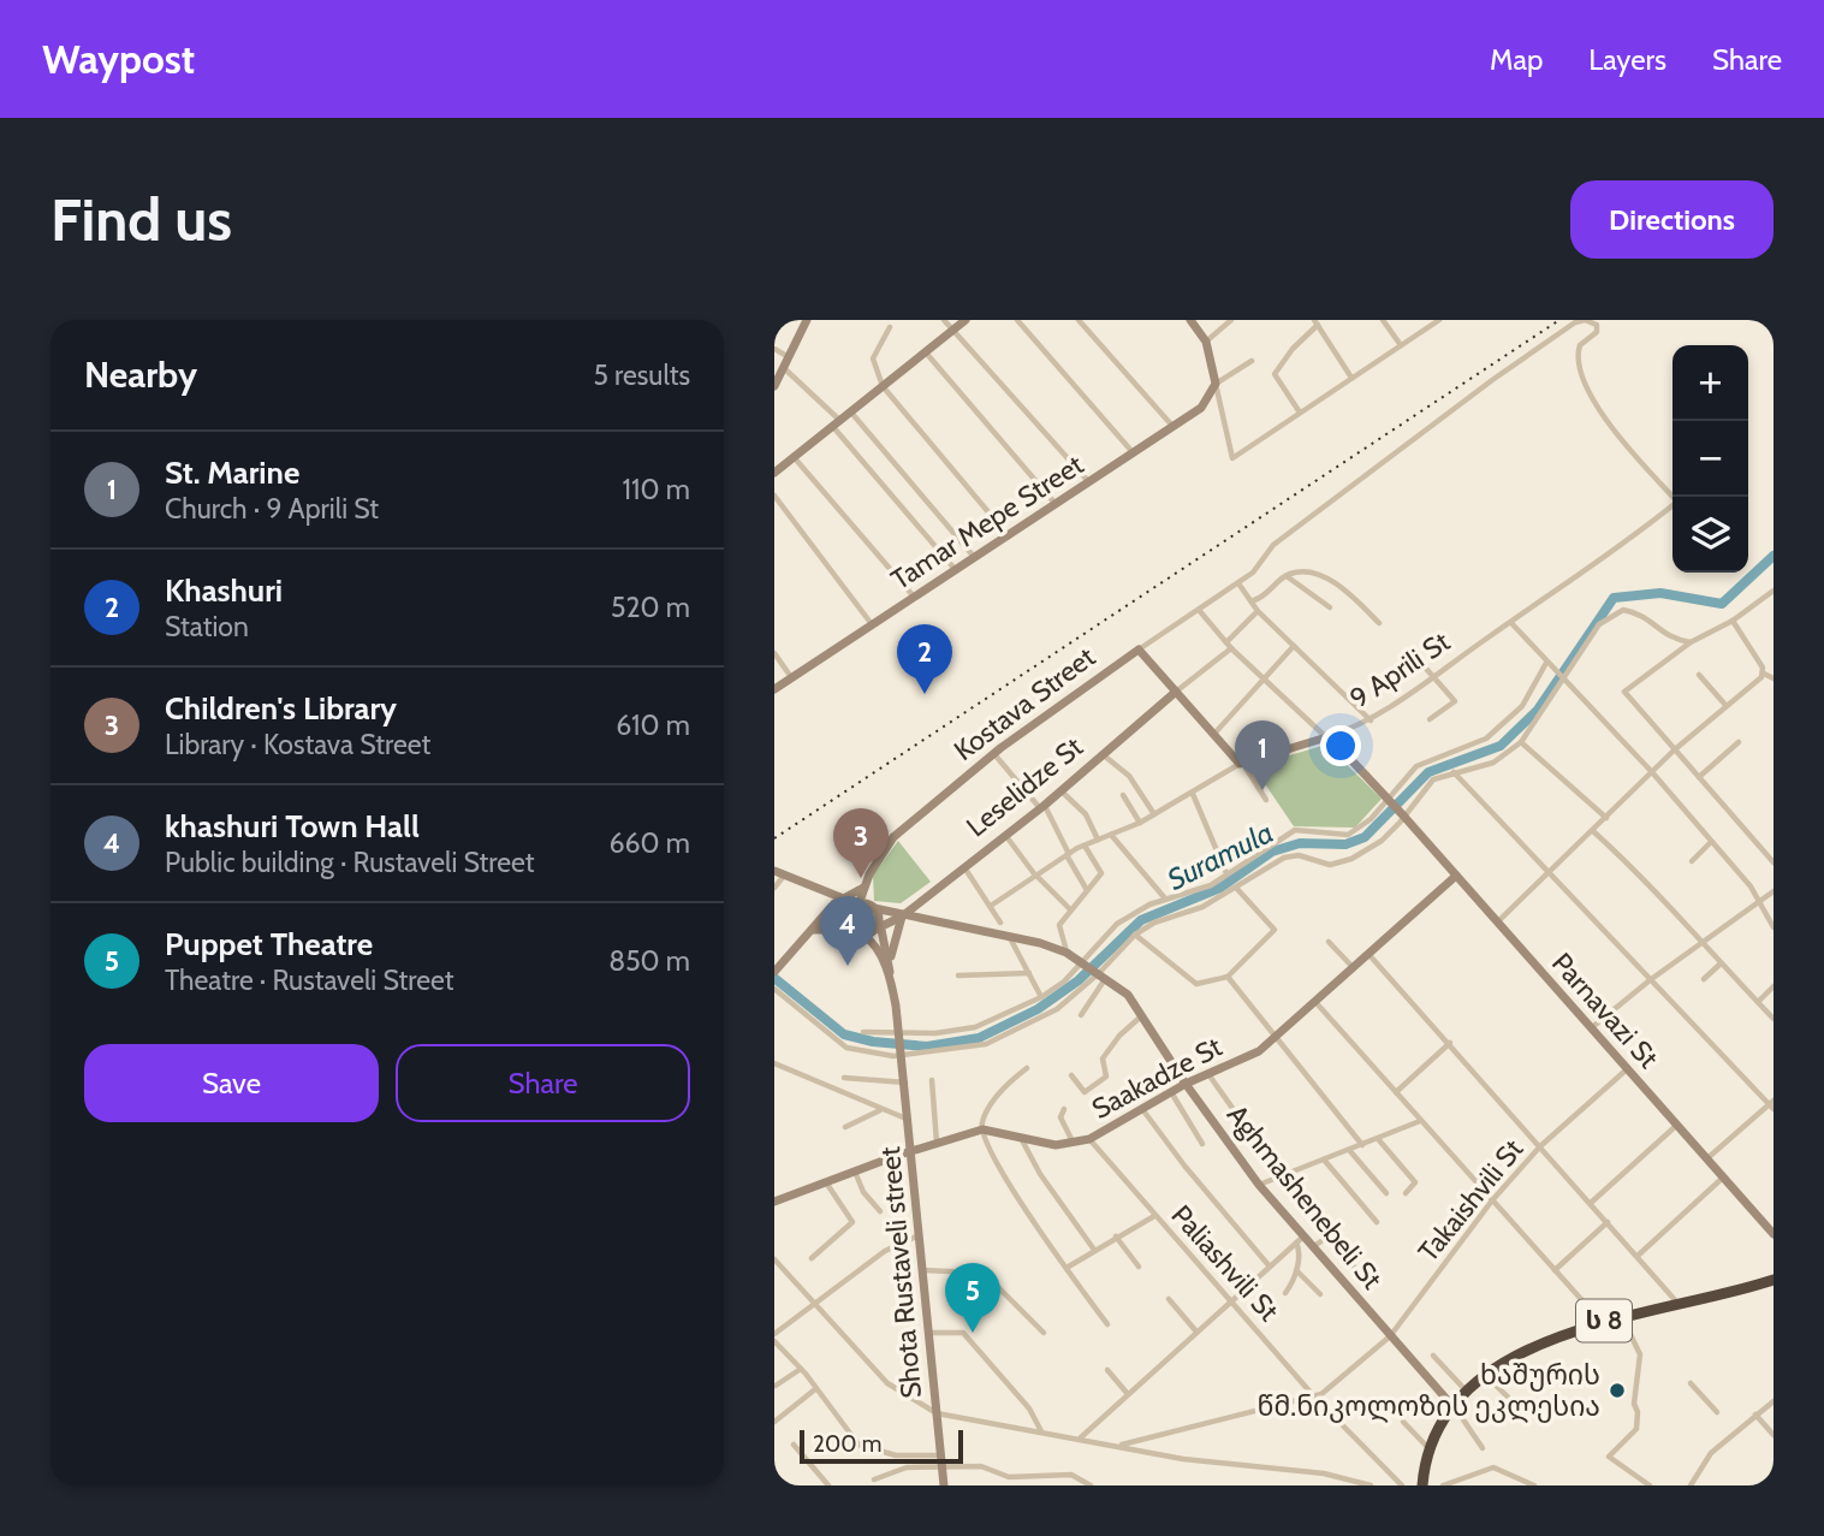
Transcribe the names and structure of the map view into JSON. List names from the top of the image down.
{
  "streets": {
    "highway": ["ს 8"],
    "street": [
      "Tamar Mepe Street",
      "9 Aprili St",
      "Kostava Street",
      "Leselidze St",
      "Parnavazi St",
      "Saakadze St",
      "Aghmashenebeli St",
      "Takaishvili St",
      "Paliashvili St",
      "Shota Rustaveli street"
    ]
  },
  "crossings": [
    ["Kostava Street", "Leselidze St"],
    ["Kostava Street", "Aghmashenebeli St"],
    ["Leselidze St", "Aghmashenebeli St"],
    ["Parnavazi St", "Saakadze St"],
    ["Parnavazi St", "Takaishvili St"],
    ["Saakadze St", "Aghmashenebeli St"],
    ["Saakadze St", "Paliashvili St"],
    ["Saakadze St", "Shota Rustaveli street"],
    ["Aghmashenebeli St", "Takaishvili St"],
    ["Aghmashenebeli St", "ს 8"],
    ["Takaishvili St", "Paliashvili St"]
  ],
  "water": ["Suramula"],
  "places": ["ხაშურის წმ.ნიკოლოზის ეკლესია"],
  "scale_bar": "200 m",
  "page": {
    "header": "Waypost",
    "nav": ["Map", "Layers", "Share"],
    "buttons": [
      "Directions",
      ["Save", "Share"]
    ],
    "title": "Find us",
    "heading": ["Nearby", "5 results"],
    "map_buttons": ["+", "−"],
    "list": [
      {
        "mark": "1",
        "name": "St. Marine",
        "note": "Church · 9 Aprili St",
        "value": "110 m"
      },
      {
        "mark": "2",
        "name": "Khashuri",
        "note": "Station",
        "value": "520 m"
      },
      {
        "mark": "3",
        "name": "Children's Library",
        "note": "Library · Kostava Street",
        "value": "610 m"
      },
      {
        "mark": "4",
        "name": "khashuri Town Hall",
        "note": "Public building · Rustaveli Street",
        "value": "660 m"
      },
      {
        "mark": "5",
        "name": "Puppet Theatre",
        "note": "Theatre · Rustaveli Street",
        "value": "850 m"
      }
    ],
    "pins": [
      "2",
      "1",
      "3",
      "4",
      "5"
    ],
    "scale": "200 m"
  }
}
